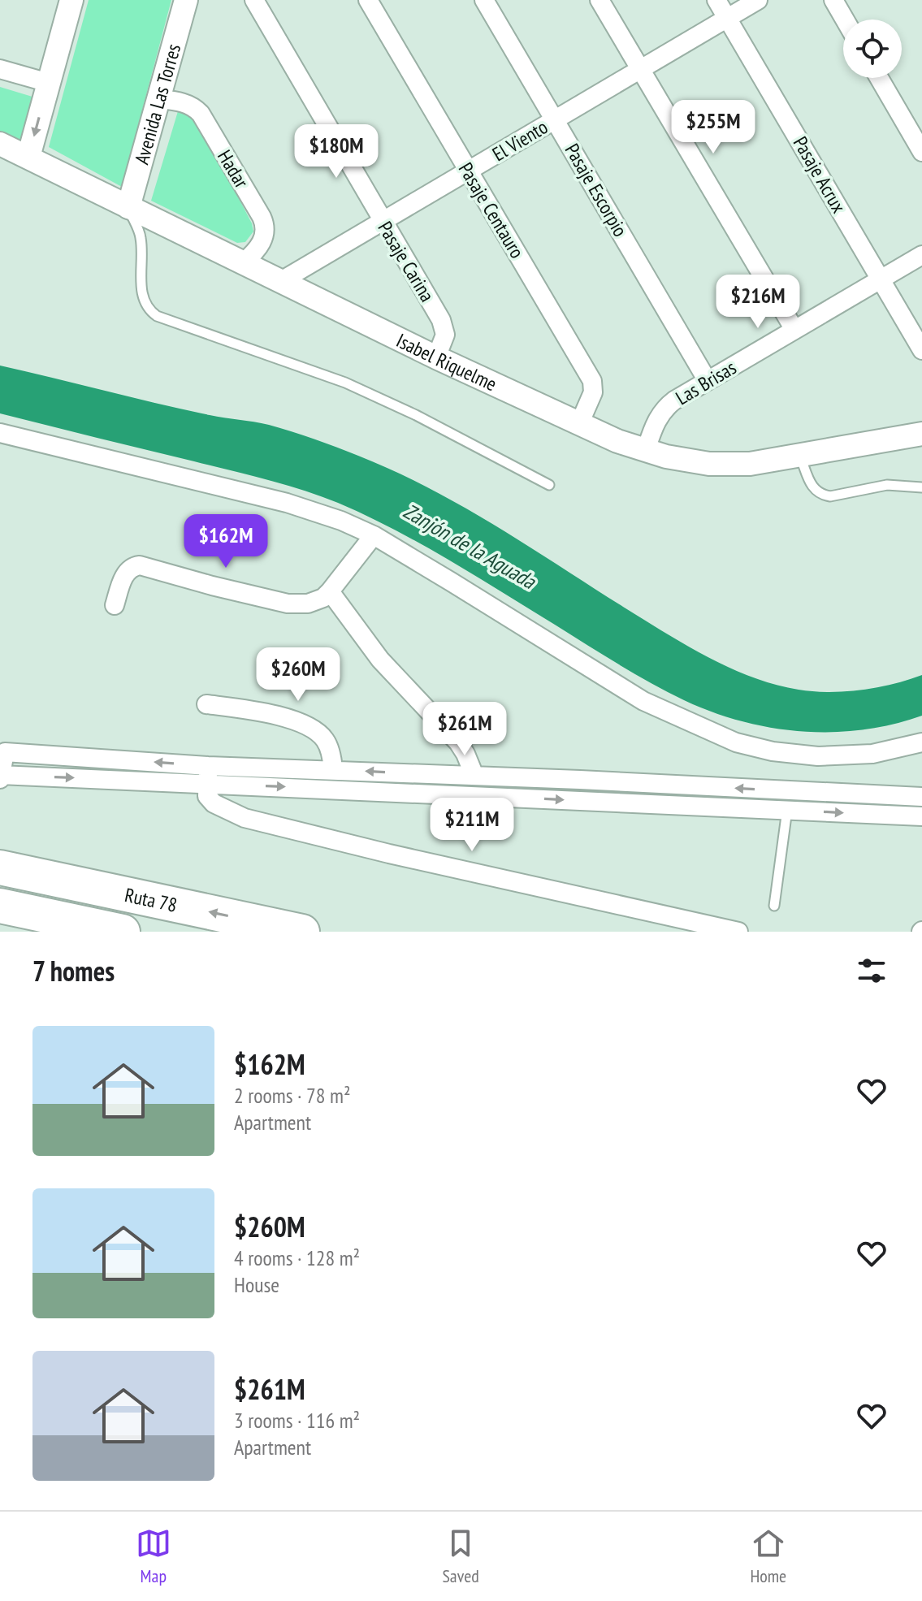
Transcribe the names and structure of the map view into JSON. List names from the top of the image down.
{
  "streets": {
    "highway": ["Ruta 78"],
    "street": [
      "Avenida Las Torres",
      "El Viento",
      "Hadar",
      "Pasaje Acrux",
      "Pasaje Escorpio",
      "Pasaje Centauro",
      "Pasaje Carina",
      "Isabel Riquelme",
      "Las Brisas"
    ]
  },
  "crossings": [
    ["Avenida Las Torres", "Hadar"],
    ["Avenida Las Torres", "Isabel Riquelme"],
    ["El Viento", "Pasaje Acrux"],
    ["El Viento", "Pasaje Escorpio"],
    ["El Viento", "Pasaje Centauro"],
    ["El Viento", "Pasaje Carina"],
    ["El Viento", "Isabel Riquelme"],
    ["Hadar", "Isabel Riquelme"],
    ["Pasaje Acrux", "Las Brisas"],
    ["Pasaje Escorpio", "Las Brisas"],
    ["Pasaje Centauro", "Isabel Riquelme"],
    ["Pasaje Carina", "Isabel Riquelme"],
    ["Isabel Riquelme", "Las Brisas"]
  ],
  "water": ["Zanjón de la Aguada"],
  "page": {
    "price": [
      "$255M",
      "$180M",
      "$216M",
      "$162M",
      "$260M",
      "$261M",
      "$211M"
    ],
    "heading": "7 homes",
    "list": [
      {
        "name": "$162M",
        "note": "2 rooms · 78 m² · Apartment"
      },
      {
        "name": "$260M",
        "note": "4 rooms · 128 m² · House"
      },
      {
        "name": "$261M",
        "note": "3 rooms · 116 m² · Apartment"
      }
    ],
    "tabs": ["Map", "Saved", "Home"]
  }
}
